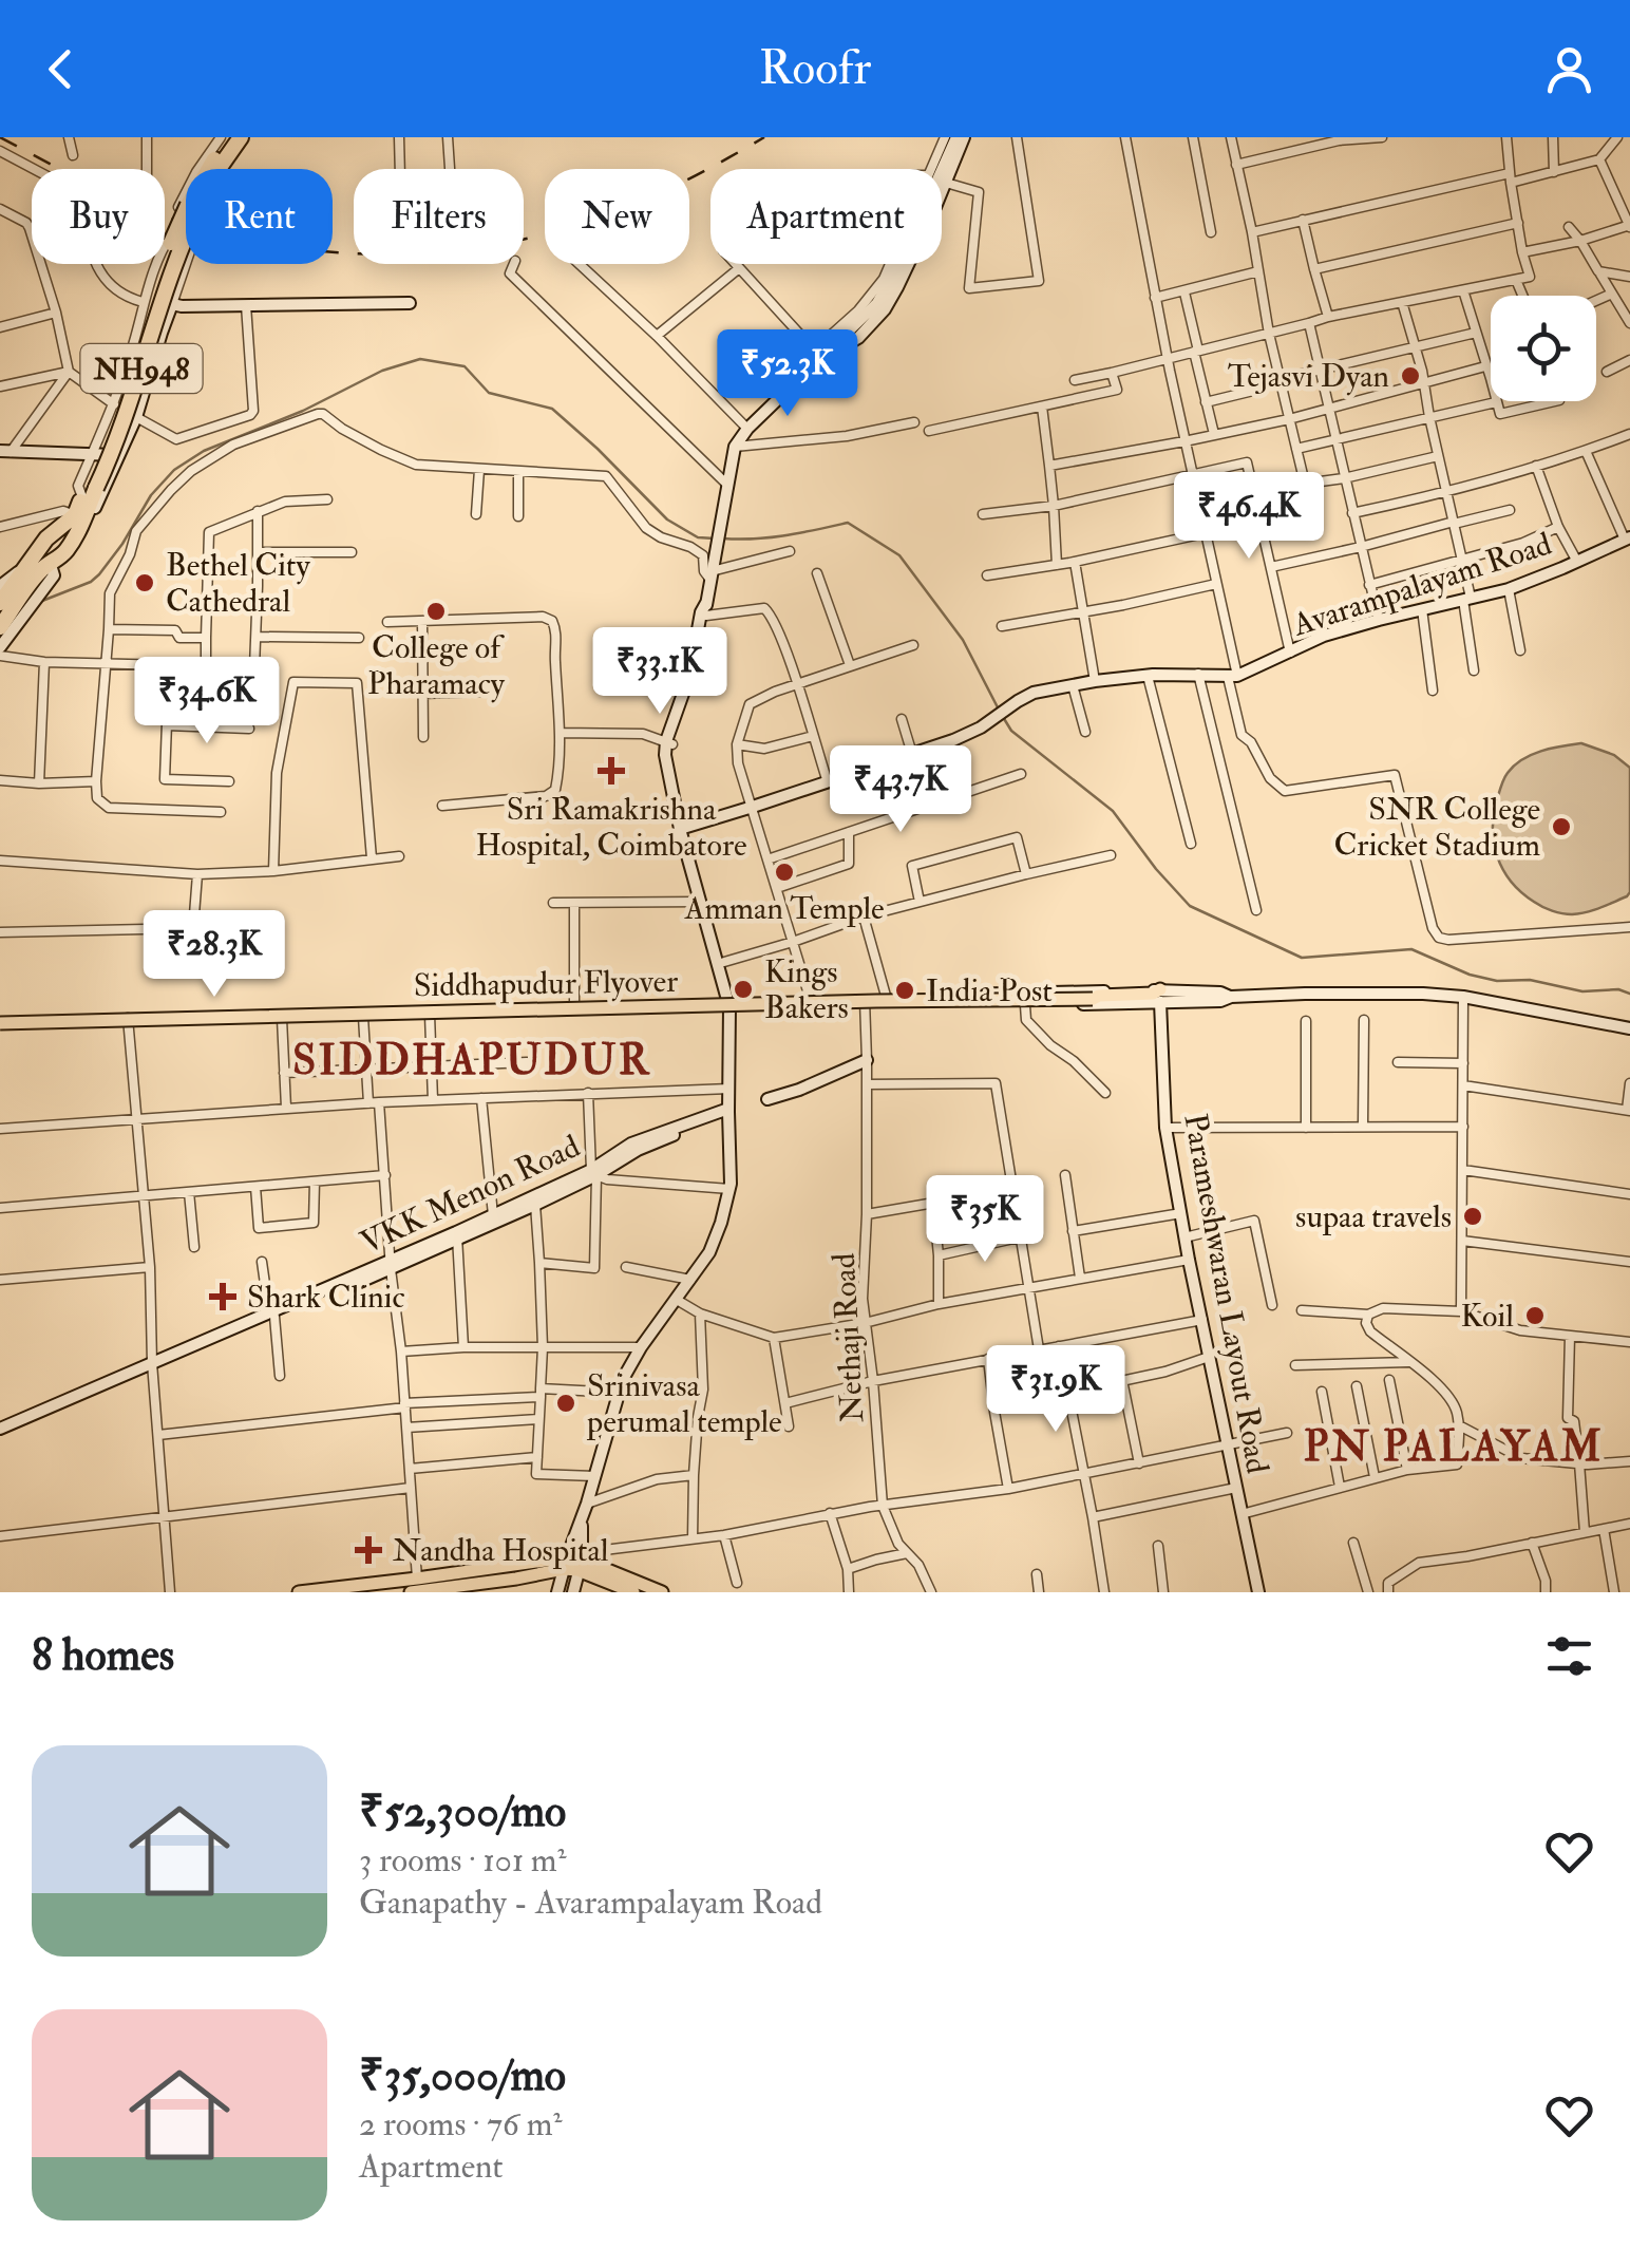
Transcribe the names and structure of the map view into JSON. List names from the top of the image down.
{
  "streets": {
    "highway": ["NH948"],
    "main road": ["Siddhapudur Flyover"],
    "street": [
      "Avarampalayam Road",
      "VKK Menon Road",
      "Parameshwaran Layout Road",
      "Nethaji Road"
    ]
  },
  "crossings": [
    ["Siddhapudur Flyover", "Parameshwaran Layout Road"]
  ],
  "districts": ["SIDDHAPUDUR", "PN PALAYAM"],
  "places": {
    "other": [
      "Tejasvi Dyan",
      "Bethel City Cathedral",
      "College of Pharamacy",
      "SNR College Cricket Stadium",
      "Amman Temple",
      "Kings Bakers",
      "India Post",
      "supaa travels",
      "Koil",
      "Srinivasa perumal temple"
    ],
    "health": ["Sri Ramakrishna Hospital, Coimbatore", "Shark Clinic", "Nandha Hospital"]
  },
  "page": {
    "header": "Roofr",
    "chip": [
      "Buy",
      "Rent",
      "Filters",
      "New",
      "Apartment"
    ],
    "price": [
      "₹52.3K",
      "₹46.4K",
      "₹33.1K",
      "₹34.6K",
      "₹43.7K",
      "₹28.3K",
      "₹35K",
      "₹31.9K"
    ],
    "heading": "8 homes",
    "list": [
      {
        "name": "₹52,300/mo",
        "note": "3 rooms · 101 m² · Ganapathy - Avarampalayam Road"
      },
      {
        "name": "₹35,000/mo",
        "note": "2 rooms · 76 m² · Apartment"
      }
    ]
  }
}
